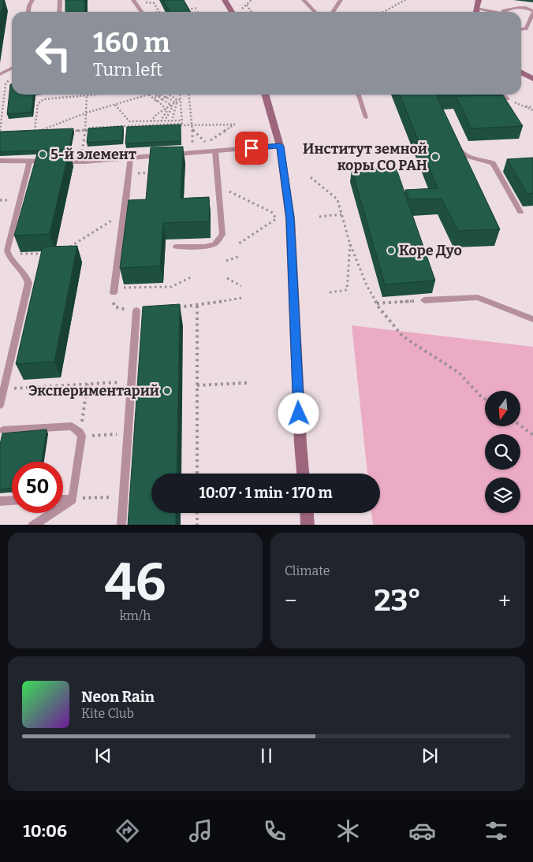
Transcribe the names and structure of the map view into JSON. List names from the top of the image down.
{
  "places": [
    "5-й элемент",
    "Институт земной коры СО РАН",
    "Коре Дуо",
    "Экспериментарий"
  ],
  "north": "bottom",
  "page": {
    "turn": ["160 m", "Turn left"],
    "limit": "50",
    "trip": "10:07 · 1 min · 170 m",
    "tile": [
      ["46", "km/h"],
      "Climate"
    ],
    "heat": ["−", "23°", "+"],
    "song": ["Neon Rain", "Kite Club"],
    "tabs": "10:06"
  }
}
